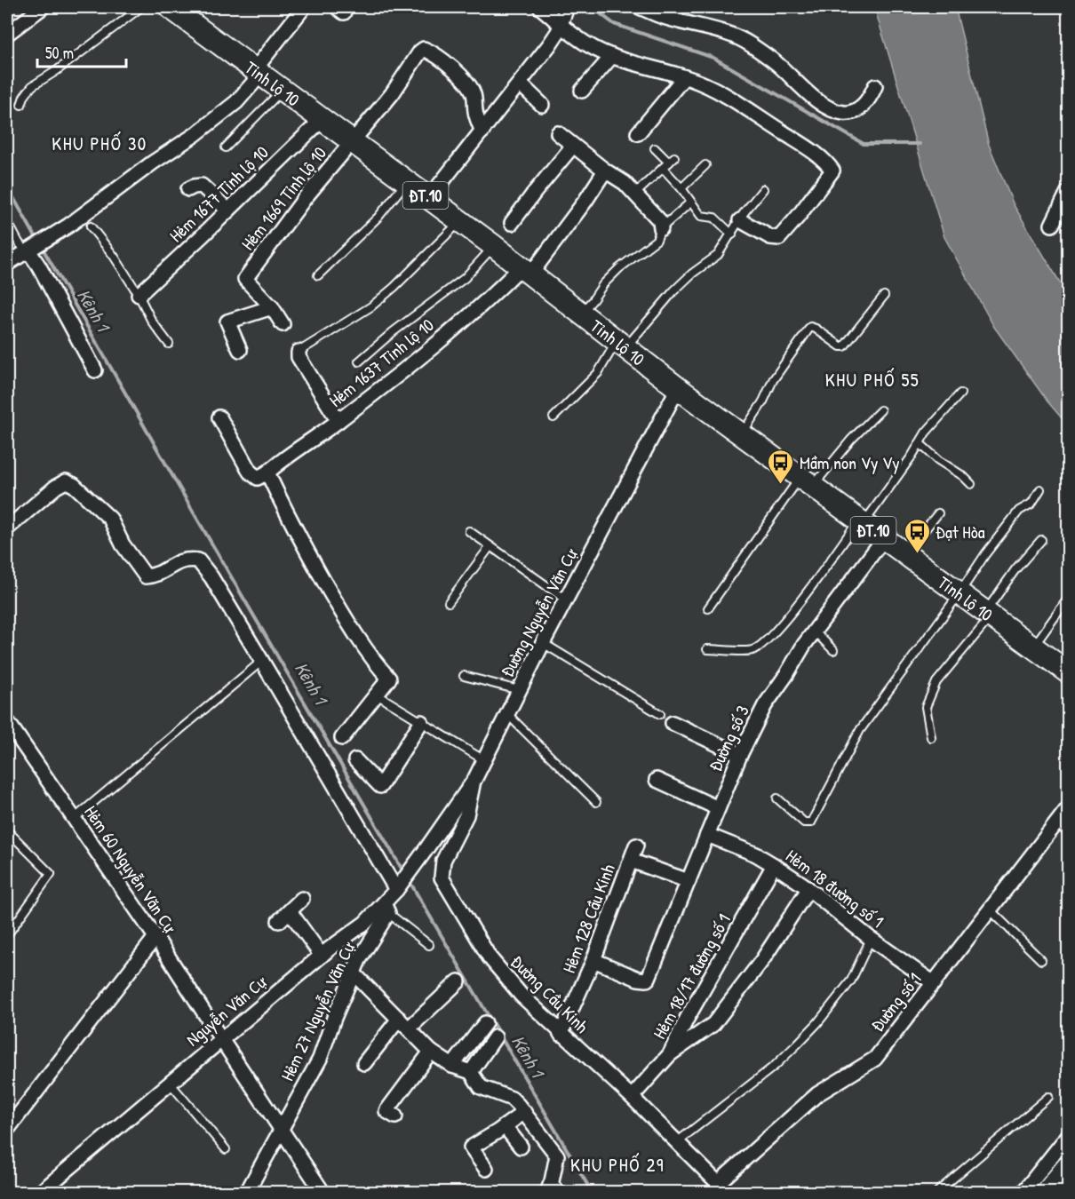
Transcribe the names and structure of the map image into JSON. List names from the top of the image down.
{
  "streets": {
    "main road": ["Tỉnh lộ 10", "ĐT.10"],
    "street": [
      "Hẻm 1677 Tỉnh lộ 10",
      "Hẻm 1669 Tỉnh lộ 10",
      "Hẻm 1637 Tỉnh lộ 10",
      "Đường Nguyễn Văn Cự",
      "Đường số 3",
      "Hẻm 60 Nguyễn Văn Cự",
      "Hẻm 18 đường số 1",
      "Hẻm 128 Cầu Kinh",
      "Hẻm 18/17 đường số 1",
      "Đường Cầu Kinh",
      "Đường số 1",
      "Nguyễn Văn Cự",
      "Hẻm 27 Nguyễn Văn Cự"
    ]
  },
  "crossings": [
    ["Tỉnh lộ 10", "Hẻm 1677 Tỉnh lộ 10"],
    ["Tỉnh lộ 10", "Hẻm 1669 Tỉnh lộ 10"],
    ["Tỉnh lộ 10", "Hẻm 1637 Tỉnh lộ 10"],
    ["Tỉnh lộ 10", "Đường Nguyễn Văn Cự"],
    ["Tỉnh lộ 10", "Đường số 3"],
    ["Đường Nguyễn Văn Cự", "Đường Cầu Kinh"],
    ["Đường Nguyễn Văn Cự", "Nguyễn Văn Cự"],
    ["Đường số 3", "Hẻm 18 đường số 1"],
    ["Đường số 3", "Hẻm 128 Cầu Kinh"],
    ["Hẻm 60 Nguyễn Văn Cự", "Nguyễn Văn Cự"],
    ["Hẻm 60 Nguyễn Văn Cự", "Hẻm 27 Nguyễn Văn Cự"],
    ["Hẻm 18 đường số 1", "Hẻm 18/17 đường số 1"],
    ["Hẻm 18 đường số 1", "Đường số 1"],
    ["Hẻm 128 Cầu Kinh", "Đường Cầu Kinh"],
    ["Hẻm 18/17 đường số 1", "Đường Cầu Kinh"],
    ["Đường Cầu Kinh", "Đường số 1"],
    ["Nguyễn Văn Cự", "Hẻm 27 Nguyễn Văn Cự"]
  ],
  "districts": ["KHU PHỐ 30", "KHU PHỐ 55", "KHU PHỐ 29"],
  "water": ["Kênh 1"],
  "places": {
    "bus stop": ["Mầm non Vy Vy", "Đạt Hòa"]
  },
  "scale_bar": "50 m"
}
